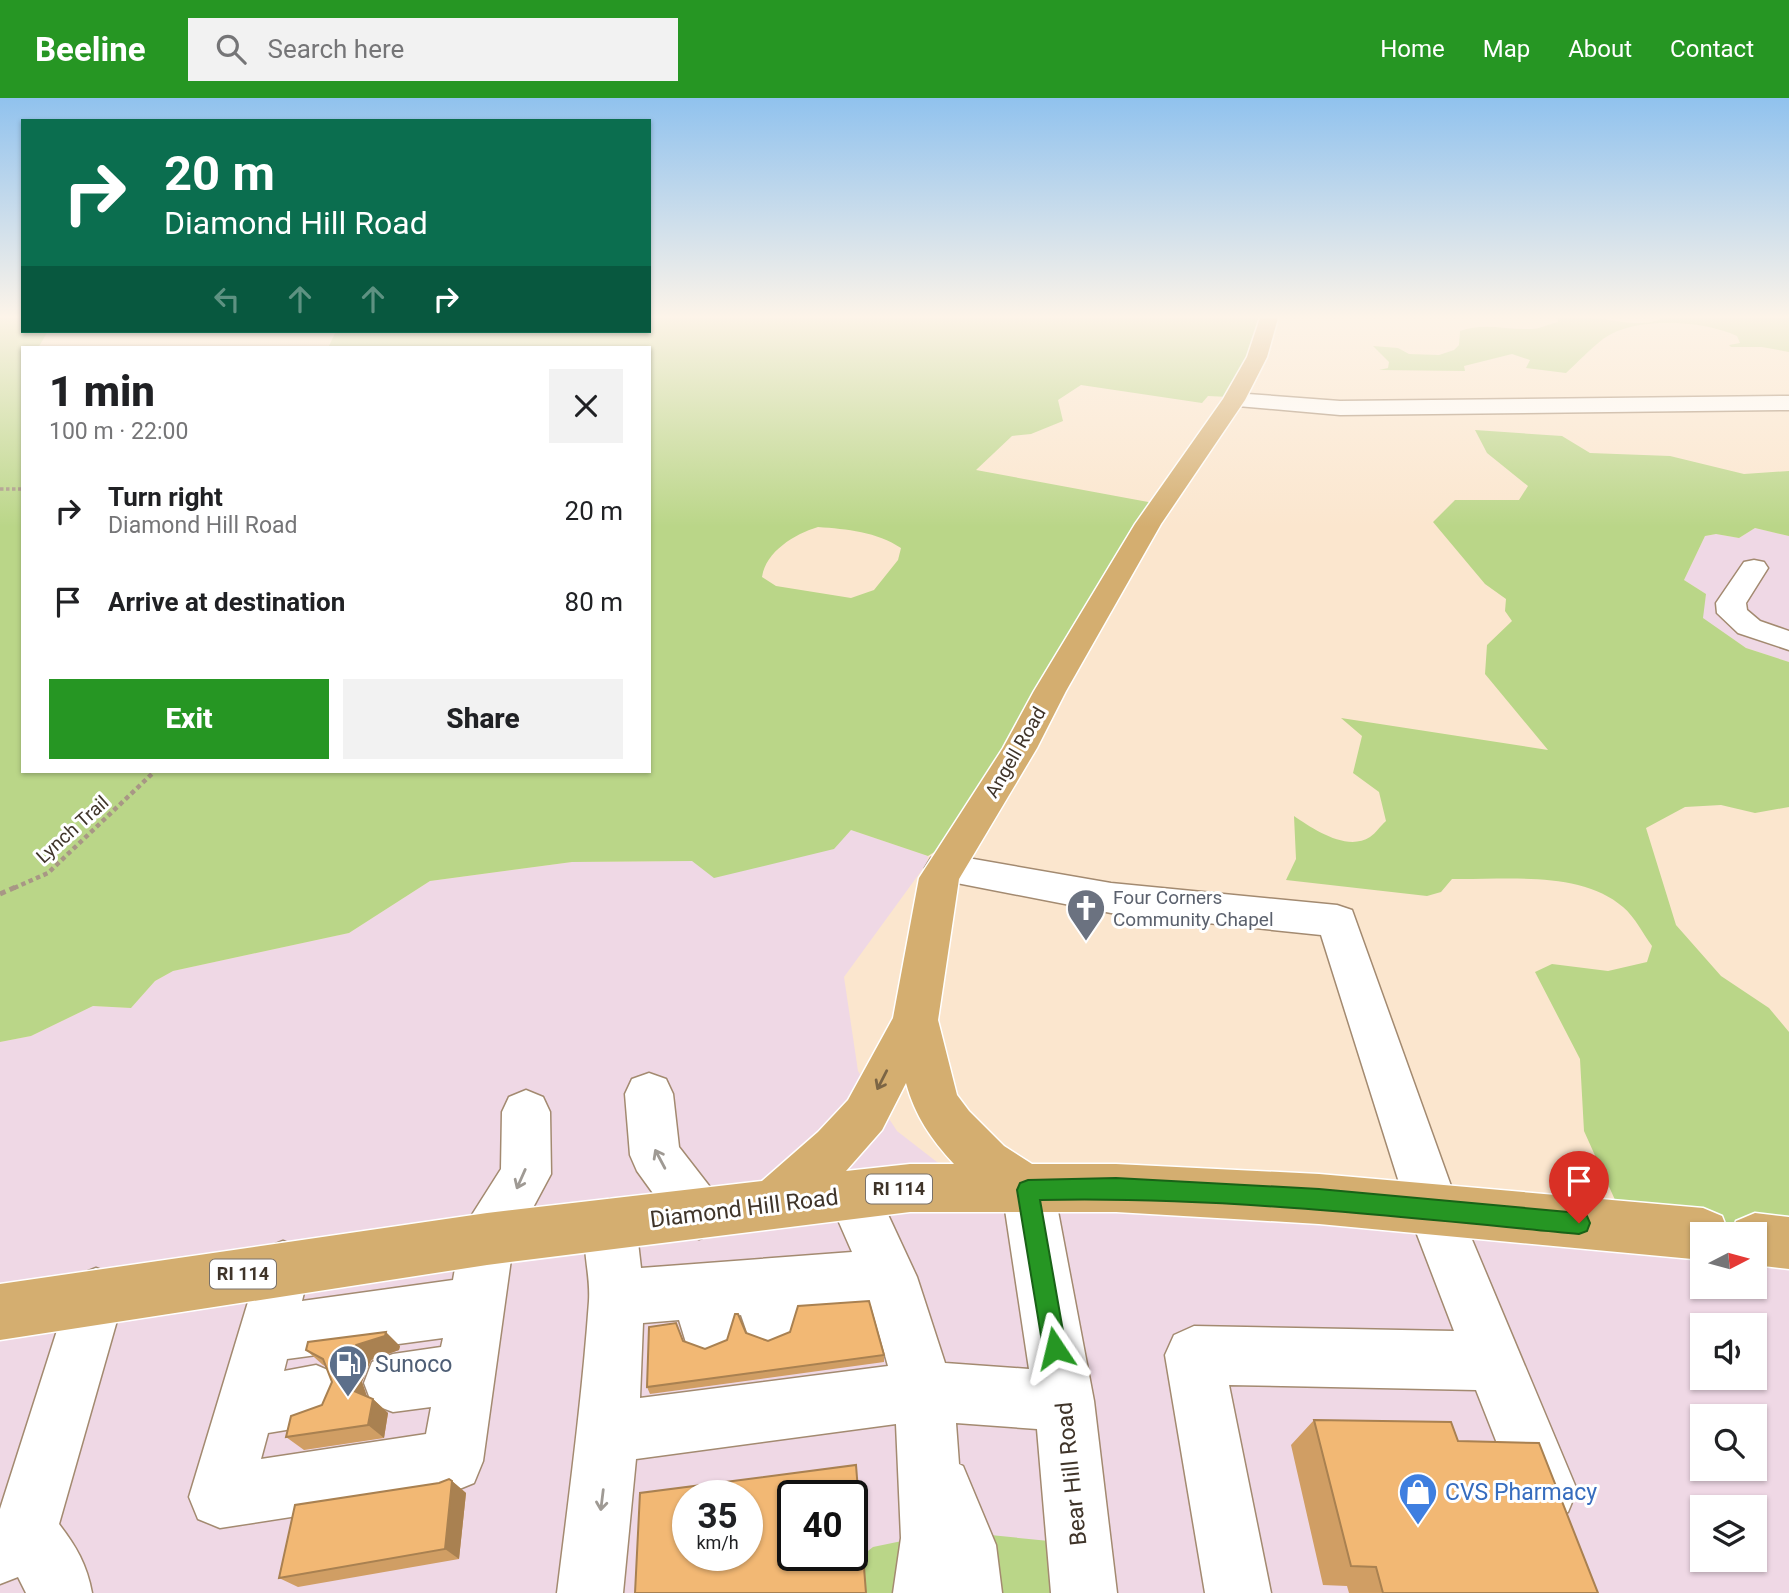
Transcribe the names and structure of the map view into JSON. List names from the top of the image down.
{
  "streets": {
    "main road": ["Angell Road", "RI 114", "Diamond Hill Road"],
    "street": ["Bear Hill Road"],
    "path": ["Lynch Trail"]
  },
  "crossings": [
    ["Angell Road", "Diamond Hill Road"],
    ["Angell Road", "Bear Hill Road"],
    ["Diamond Hill Road", "Bear Hill Road"]
  ],
  "places": {
    "church": ["Four Corners Community Chapel"],
    "fuel station": ["Sunoco"],
    "shop": ["CVS Pharmacy"]
  },
  "north": "right",
  "page": {
    "header": "Beeline",
    "search": "Search here",
    "nav": [
      "Home",
      "Map",
      "About",
      "Contact"
    ],
    "turn": ["20 m", "Diamond Hill Road"],
    "heading": ["1 min", "100 m · 22:00"],
    "list": [
      {
        "name": "Turn right",
        "note": "Diamond Hill Road",
        "value": "20 m"
      },
      {
        "name": "Arrive at destination",
        "value": "80 m"
      }
    ],
    "buttons": ["Exit", "Share"],
    "speed": "35 km/h",
    "limit": "40"
  }
}
